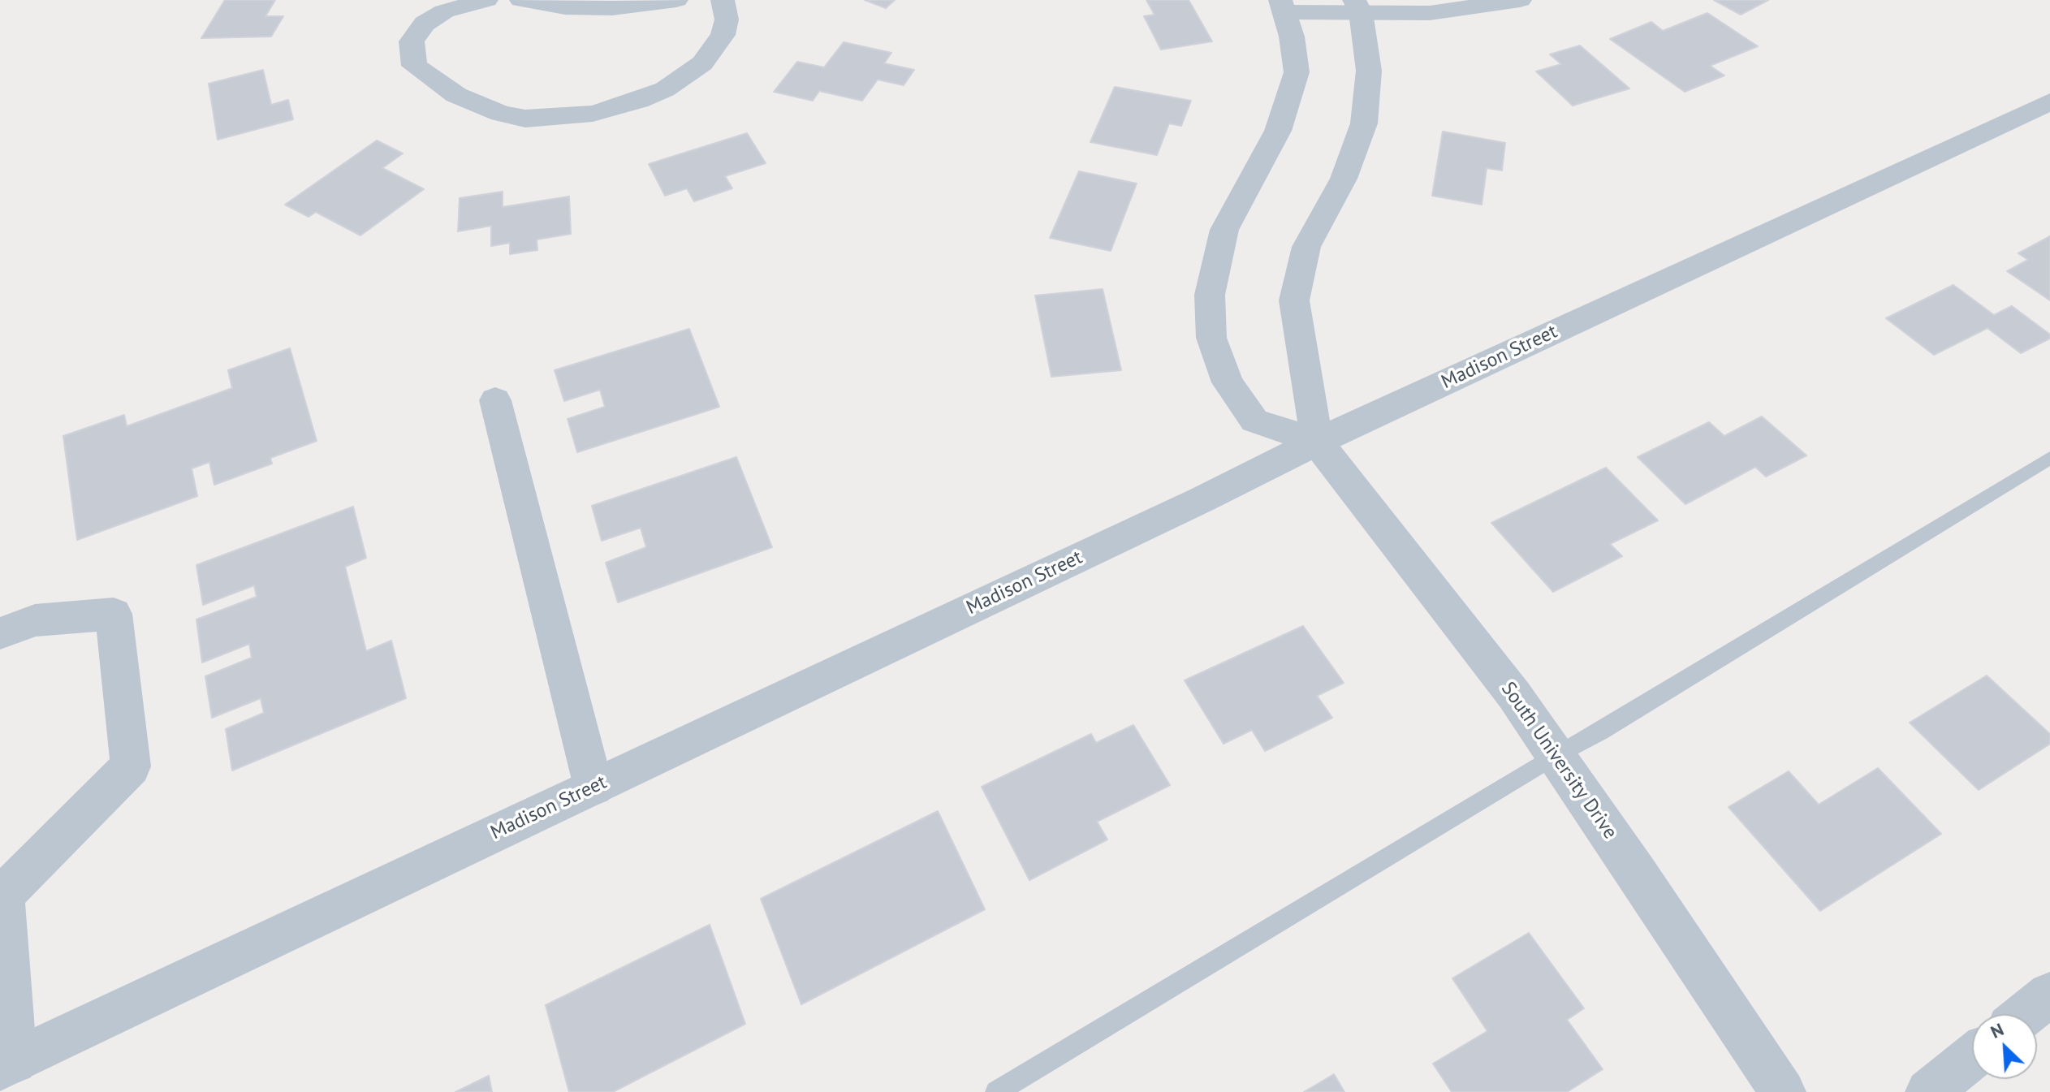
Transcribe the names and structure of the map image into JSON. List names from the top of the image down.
{
  "streets": {
    "street": ["Madison Street", "South University Drive"]
  },
  "crossings": [
    ["Madison Street", "South University Drive"]
  ],
  "north": "top left"
}
